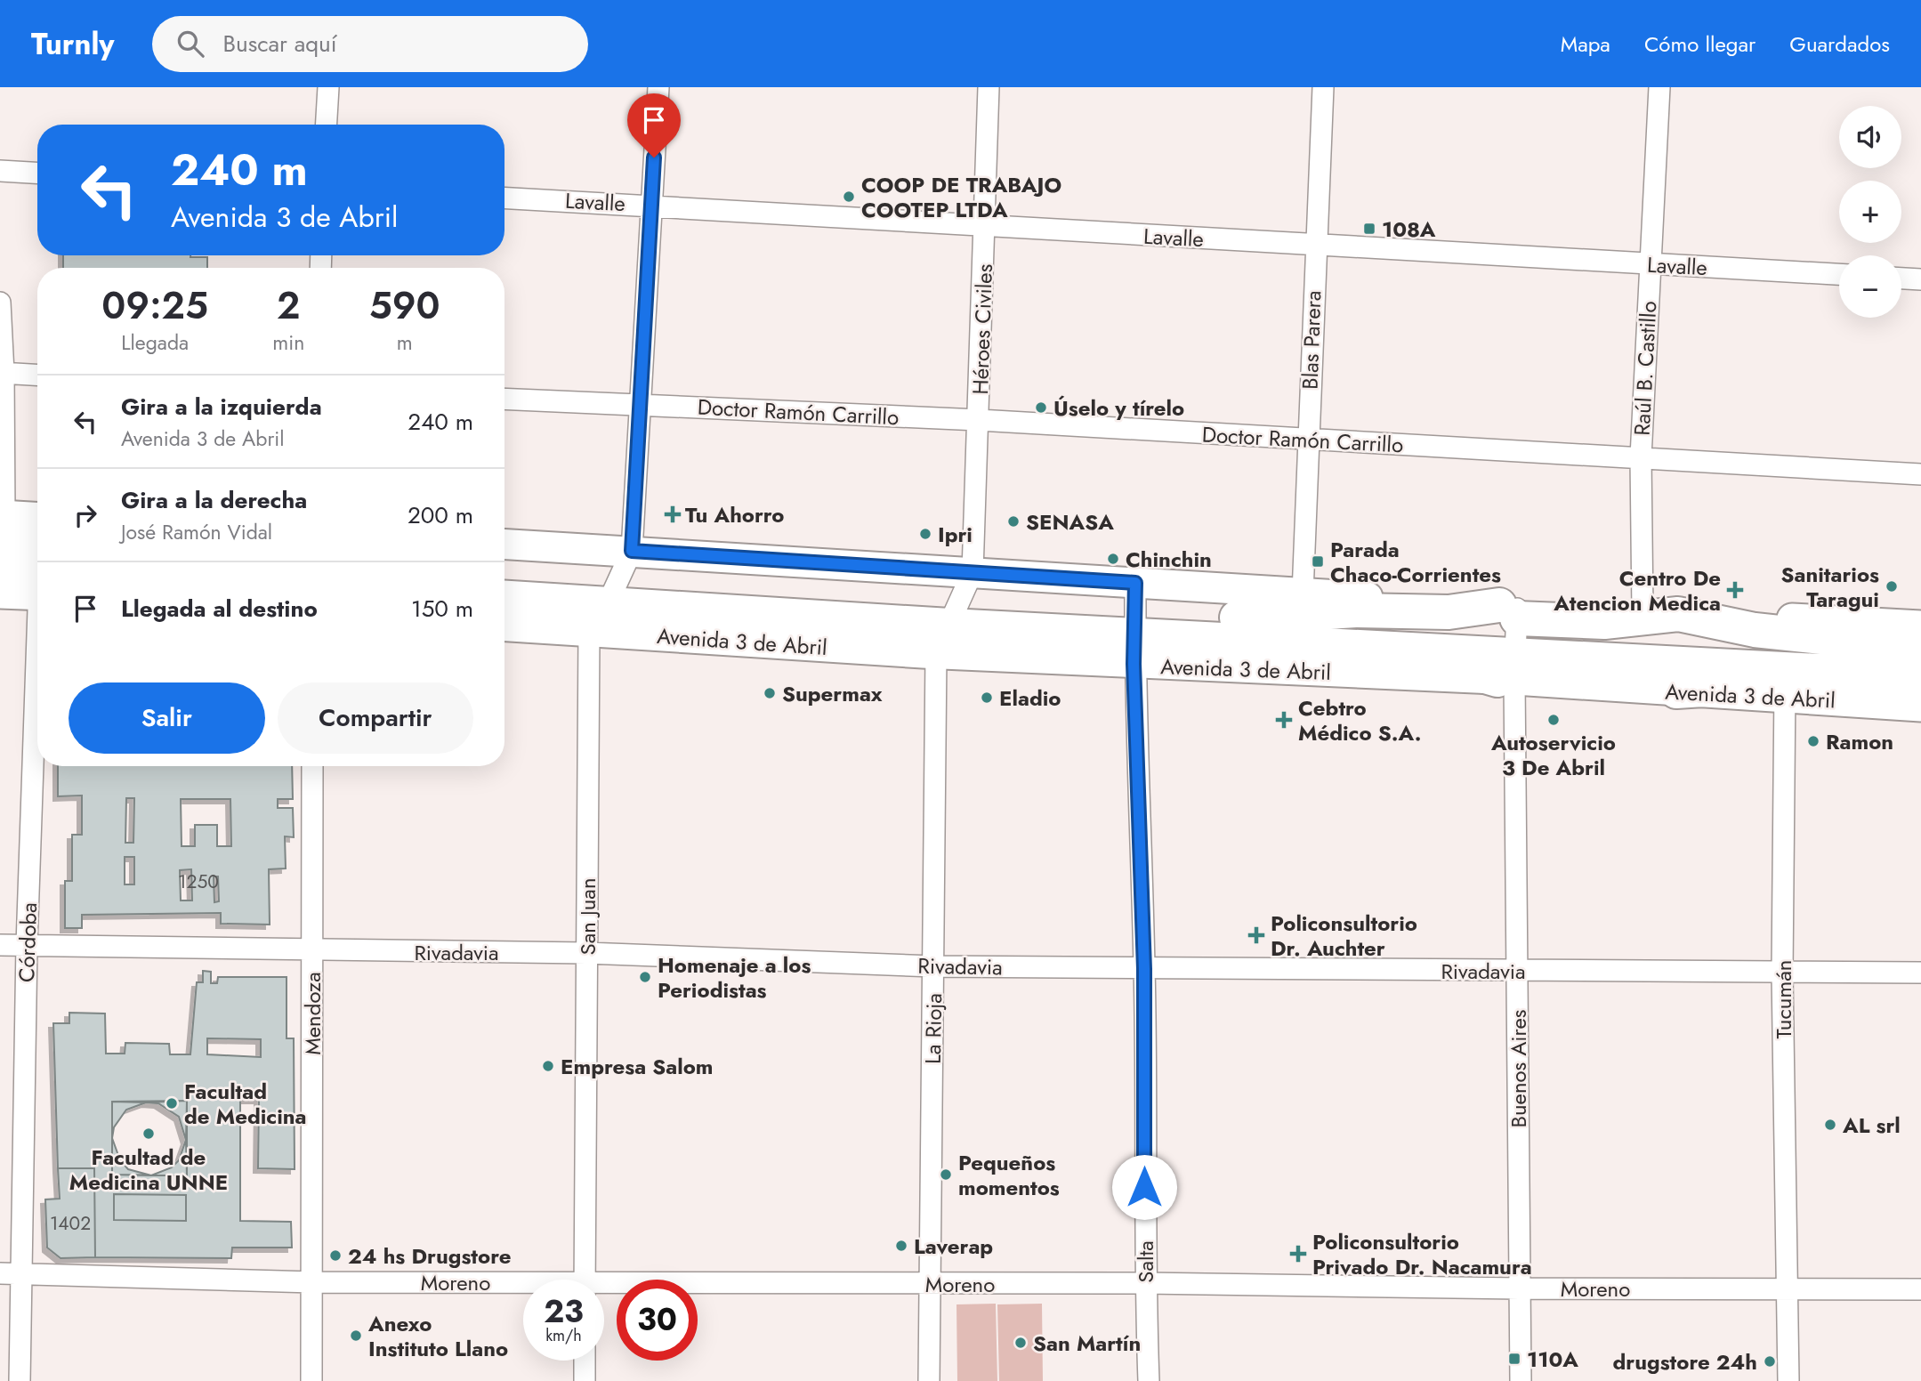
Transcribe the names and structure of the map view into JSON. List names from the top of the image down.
{
  "streets": {
    "highway": ["Avenida 3 de Abril"],
    "street": [
      "Lavalle",
      "Héroes Civiles",
      "Blas Parera",
      "Raúl B. Castillo",
      "Doctor Ramón Carrillo",
      "San Juan",
      "Córdoba",
      "Rivadavia",
      "Tucumán",
      "Mendoza",
      "La Rioja",
      "Buenos Aires",
      "Salta",
      "Moreno"
    ]
  },
  "crossings": [
    ["Lavalle", "Héroes Civiles"],
    ["Lavalle", "Blas Parera"],
    ["Lavalle", "Raúl B. Castillo"],
    ["Héroes Civiles", "Doctor Ramón Carrillo"],
    ["Héroes Civiles", "Avenida 3 de Abril"],
    ["Héroes Civiles", "La Rioja"],
    ["Blas Parera", "Doctor Ramón Carrillo"],
    ["Blas Parera", "Avenida 3 de Abril"],
    ["Raúl B. Castillo", "Doctor Ramón Carrillo"],
    ["Raúl B. Castillo", "Avenida 3 de Abril"],
    ["Avenida 3 de Abril", "San Juan"],
    ["Avenida 3 de Abril", "Tucumán"],
    ["Avenida 3 de Abril", "La Rioja"],
    ["Avenida 3 de Abril", "Buenos Aires"],
    ["Avenida 3 de Abril", "Salta"],
    ["San Juan", "Rivadavia"],
    ["Córdoba", "Rivadavia"],
    ["Córdoba", "Moreno"],
    ["Rivadavia", "Tucumán"],
    ["Rivadavia", "Mendoza"],
    ["Rivadavia", "La Rioja"],
    ["Rivadavia", "Buenos Aires"],
    ["Rivadavia", "Salta"],
    ["Tucumán", "Moreno"],
    ["Mendoza", "Moreno"],
    ["La Rioja", "Moreno"],
    ["Buenos Aires", "Moreno"],
    ["Salta", "Moreno"]
  ],
  "places": {
    "other": [
      "COOP DE TRABAJO COOTEP LTDA",
      "Úselo y tírelo",
      "SENASA",
      "Ipri",
      "Chinchin",
      "Sanitarios Taragui",
      "Supermax",
      "Eladio",
      "Autoservicio 3 De Abril",
      "Ramon",
      "Homenaje a los Periodistas",
      "Empresa Salom",
      "Facultad de Medicina",
      "AL srl",
      "Facultad de Medicina UNNE",
      "Pequeños momentos",
      "Laverap",
      "24 hs Drugstore",
      "Anexo Instituto Llano",
      "San Martín",
      "drugstore 24h"
    ],
    "transit": ["108A", "Parada Chaco-Corrientes", "110A"],
    "health": [
      "Tu Ahorro",
      "Centro De Atencion Medica",
      "Cebtro Médico S.A.",
      "Policonsultorio Dr. Auchter",
      "Policonsultorio Privado Dr. Nacamura"
    ]
  },
  "house_numbers": ["1250", "1402"],
  "page": {
    "header": "Turnly",
    "search": "Buscar aquí",
    "nav": ["Mapa", "Cómo llegar", "Guardados"],
    "map_buttons": ["+", "−"],
    "turn": ["240 m", "Avenida 3 de Abril"],
    "eta": [
      "09:25",
      "Llegada",
      "2",
      "min",
      "590",
      "m"
    ],
    "list": [
      {
        "name": "Gira a la izquierda",
        "note": "Avenida 3 de Abril",
        "value": "240 m"
      },
      {
        "name": "Gira a la derecha",
        "note": "José Ramón Vidal",
        "value": "200 m"
      },
      {
        "name": "Llegada al destino",
        "value": "150 m"
      }
    ],
    "buttons": ["Salir", "Compartir"],
    "speed": "23 km/h",
    "limit": "30"
  }
}
